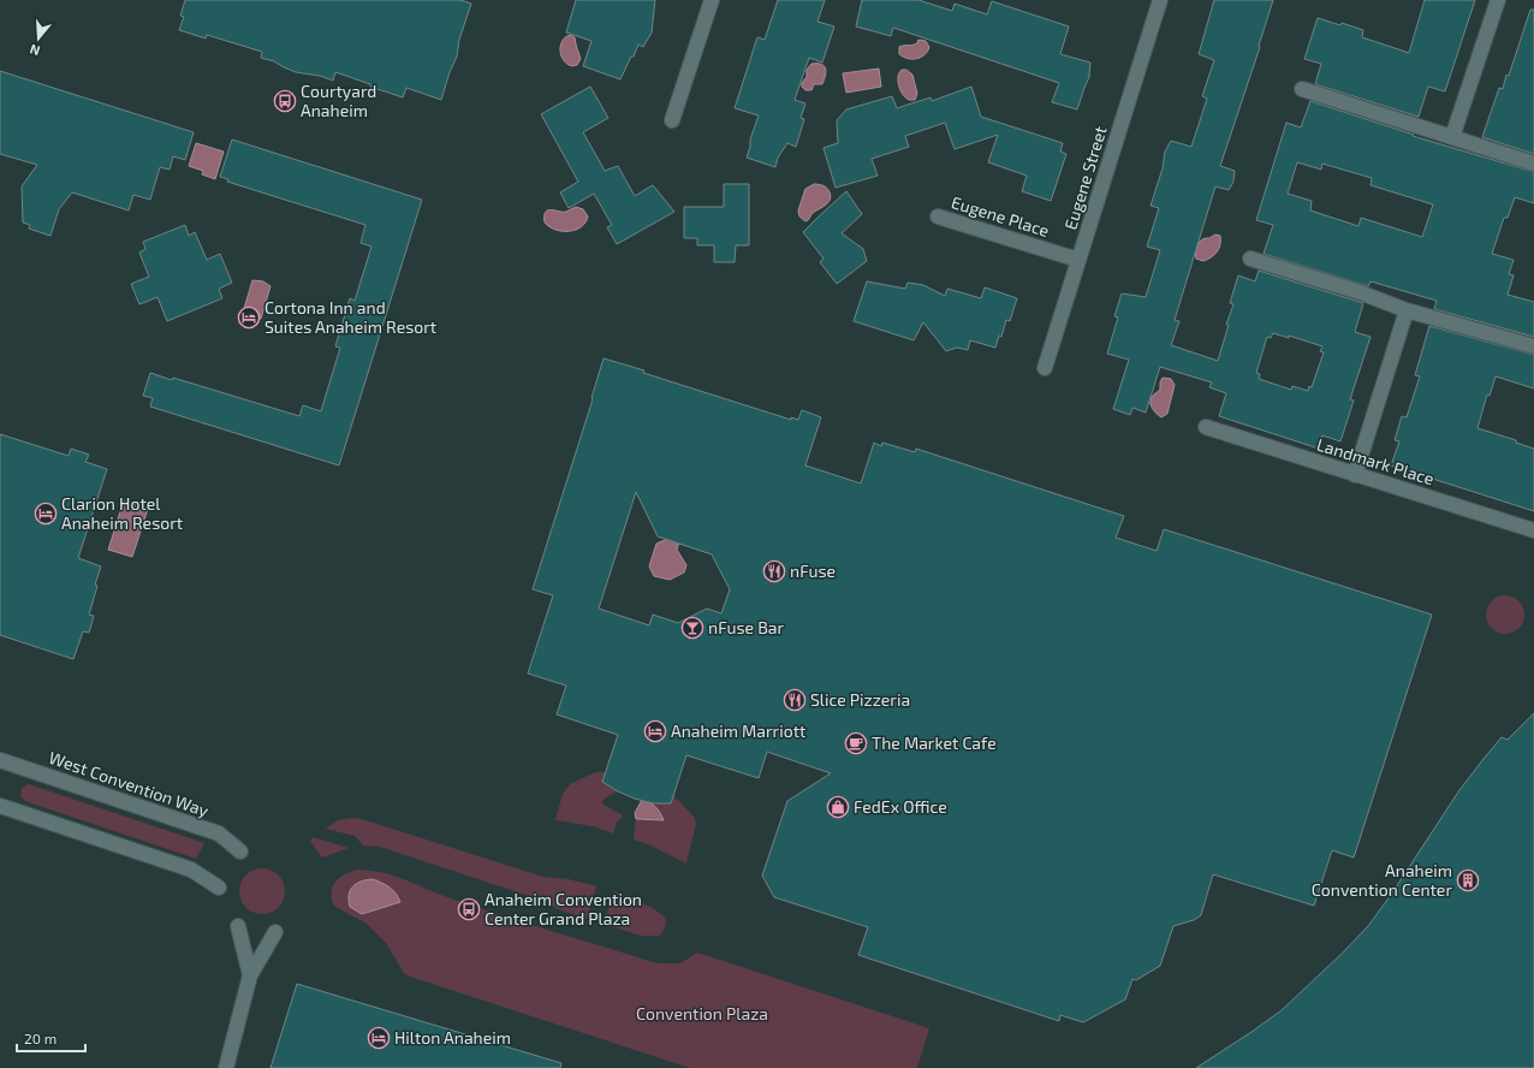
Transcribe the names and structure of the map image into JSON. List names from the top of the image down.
{
  "streets": {
    "street": [
      "Eugene Street",
      "Eugene Place",
      "Landmark Place",
      "West Convention Way"
    ]
  },
  "crossings": [
    ["Eugene Street", "Eugene Place"]
  ],
  "parks": ["Convention Plaza"],
  "places": {
    "bus stop": ["Courtyard Anaheim", "Anaheim Convention Center Grand Plaza"],
    "hotel": [
      "Cortona Inn and Suites Anaheim Resort",
      "Clarion Hotel Anaheim Resort",
      "Anaheim Marriott",
      "Hilton Anaheim"
    ],
    "restaurant": ["nFuse", "Slice Pizzeria"],
    "bar": ["nFuse Bar"],
    "cafe": ["The Market Cafe"],
    "shop": ["FedEx Office"],
    "building": ["Anaheim Convention Center"]
  },
  "scale_bar": "20 m",
  "north": "bottom"
}
